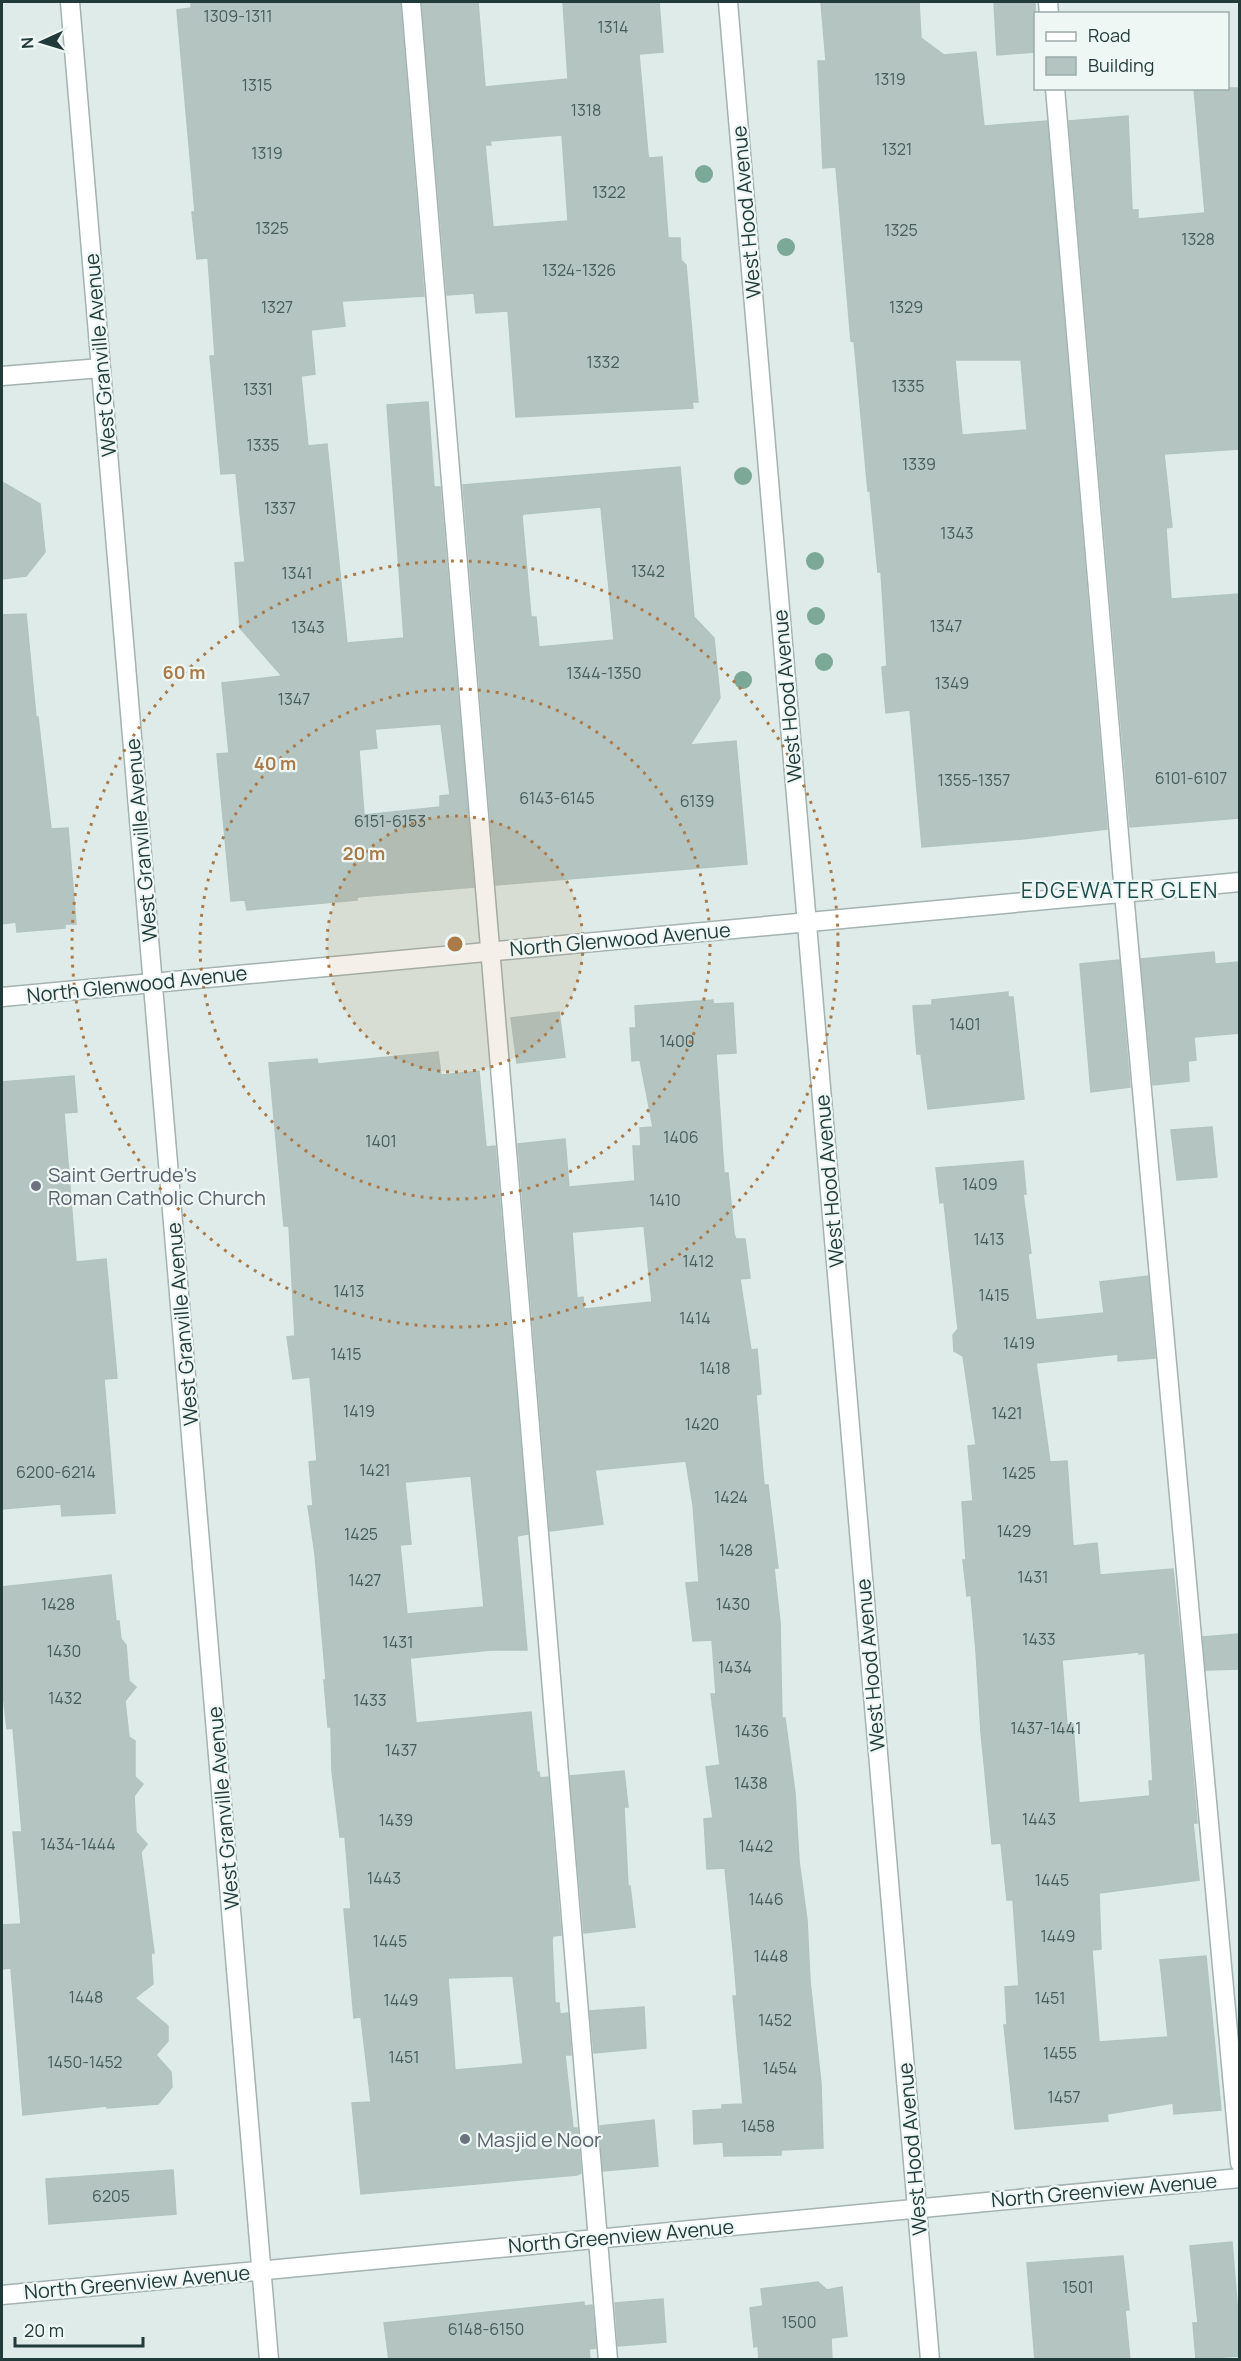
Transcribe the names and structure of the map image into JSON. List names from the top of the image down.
{
  "streets": {
    "street": [
      "West Hood Avenue",
      "West Granville Avenue",
      "North Glenwood Avenue",
      "North Greenview Avenue"
    ]
  },
  "crossings": [
    ["West Hood Avenue", "North Glenwood Avenue"],
    ["West Hood Avenue", "North Greenview Avenue"],
    ["West Granville Avenue", "North Glenwood Avenue"],
    ["West Granville Avenue", "North Greenview Avenue"]
  ],
  "districts": ["EDGEWATER GLEN"],
  "places": ["Saint Gertrude's Roman Catholic Church", "Masjid e Noor"],
  "house_numbers": [
    "1309-1311",
    "1314",
    "1319",
    "1315",
    "1318",
    "1321",
    "1319",
    "1322",
    "1325",
    "1325",
    "1328",
    "1324-1326",
    "1327",
    "1329",
    "1332",
    "1335",
    "1331",
    "1335",
    "1339",
    "1337",
    "1343",
    "1342",
    "1341",
    "1347",
    "1343",
    "1344-1350",
    "1349",
    "1347",
    "6101-6107",
    "1355-1357",
    "6143-6145",
    "6139",
    "6151-6153",
    "1401",
    "1400",
    "1406",
    "1401",
    "1409",
    "1410",
    "1413",
    "1412",
    "1413",
    "1415",
    "1414",
    "1419",
    "1415",
    "1418",
    "1419",
    "1421",
    "1420",
    "1421",
    "6200-6214",
    "1425",
    "1424",
    "1429",
    "1425",
    "1428",
    "1431",
    "1427",
    "1428",
    "1430",
    "1433",
    "1431",
    "1430",
    "1434",
    "1432",
    "1433",
    "1437-1441",
    "1436",
    "1437",
    "1438",
    "1443",
    "1439",
    "1434-1444",
    "1442",
    "1443",
    "1445",
    "1446",
    "1449",
    "1445",
    "1448",
    "1448",
    "1451",
    "1449",
    "1452",
    "1455",
    "1451",
    "1450-1452",
    "1454",
    "1457",
    "1458",
    "6205",
    "1501",
    "1500",
    "6148-6150"
  ],
  "legend": ["Road", "Building"],
  "scale_bar": "20 m",
  "north": "left",
  "rings": ["60 m", "40 m", "20 m"]
}
